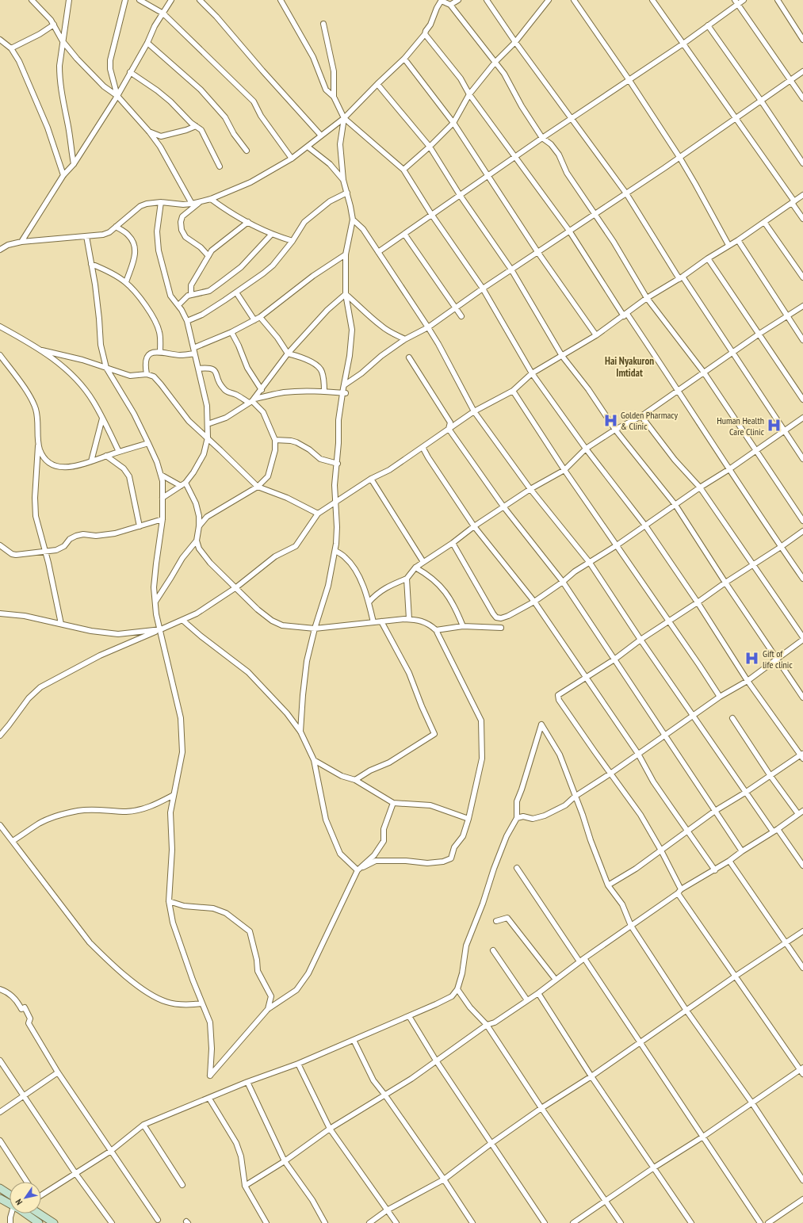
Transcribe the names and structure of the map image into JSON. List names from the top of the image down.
{
  "districts": ["Hai Nyakuron Imtidat"],
  "places": {
    "hospital": ["Golden Pharmacy & Clinic", "Human Health Care Clinic", "Gift of life clinic"]
  },
  "north": "bottom left"
}
